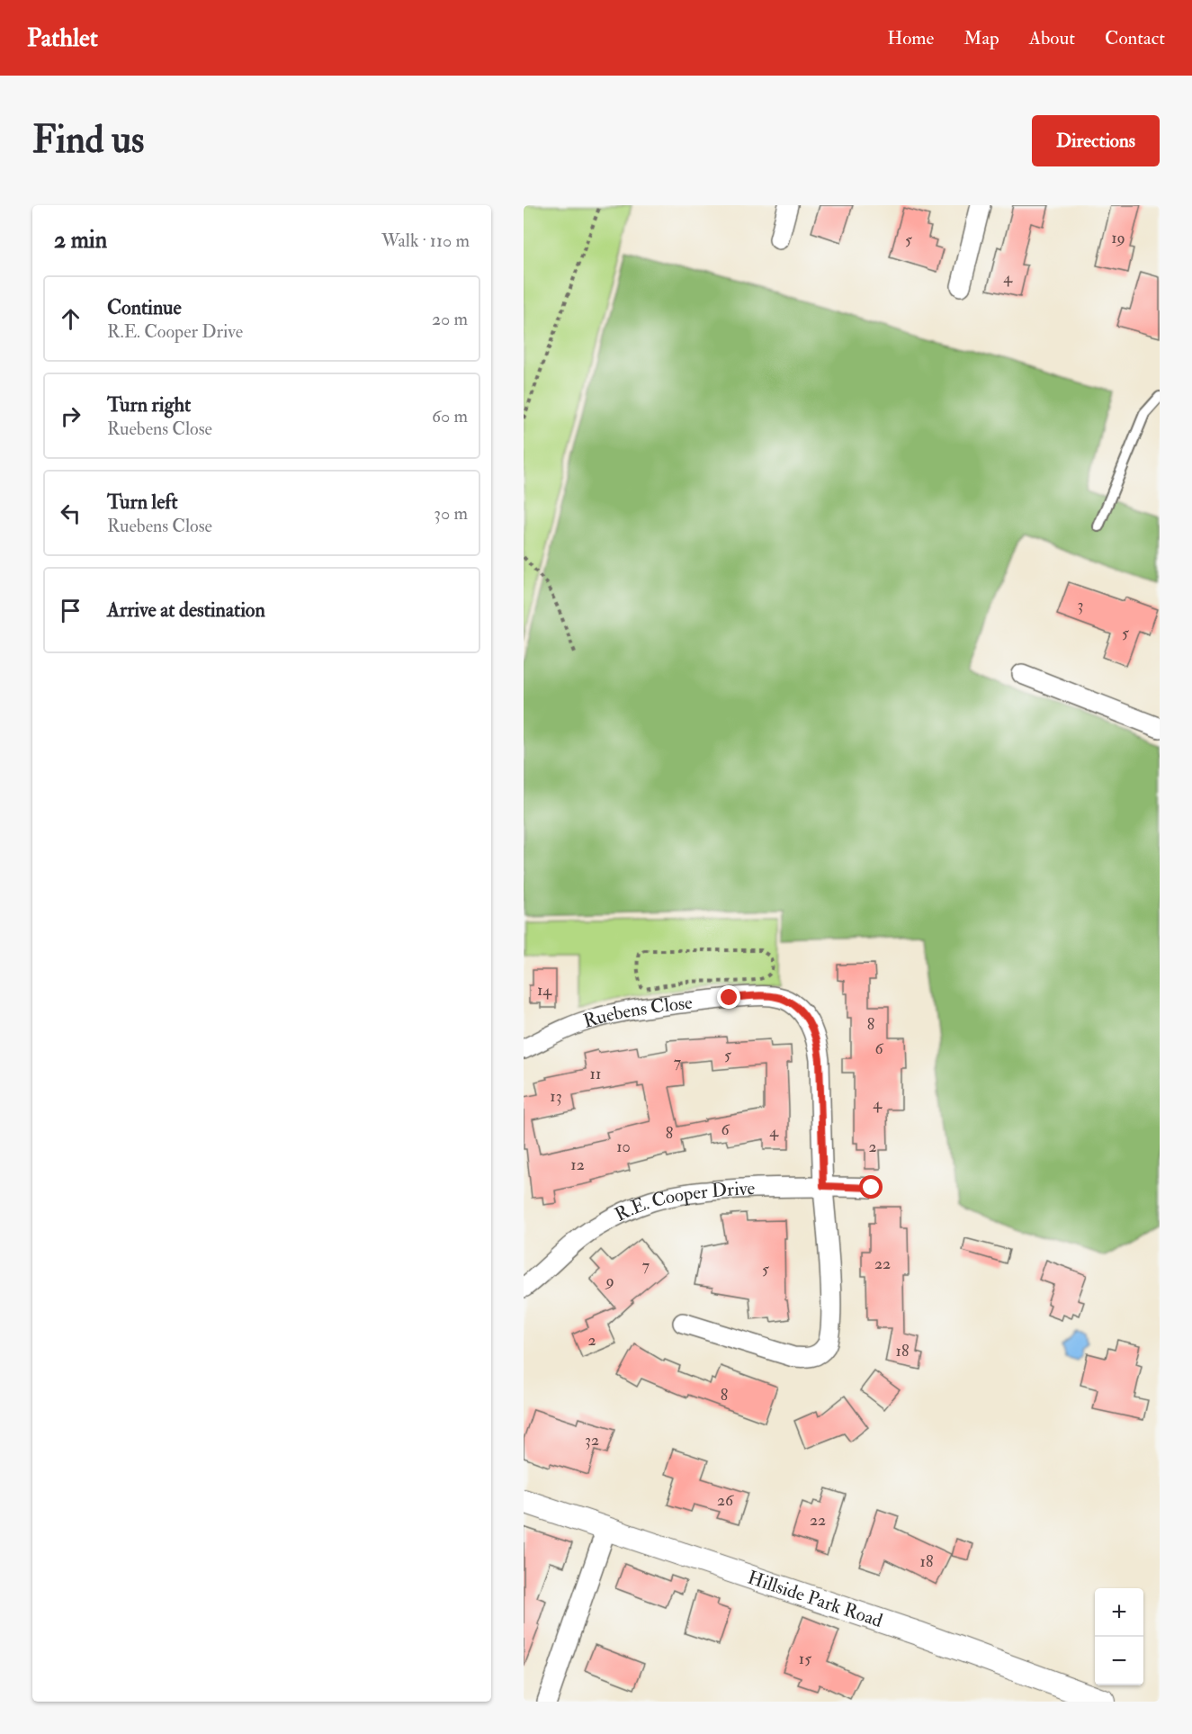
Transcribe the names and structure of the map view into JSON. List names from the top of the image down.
{
  "streets": {
    "street": ["Ruebens Close", "R.E. Cooper Drive", "Hillside Park Road"]
  },
  "crossings": [
    ["Ruebens Close", "R.E. Cooper Drive"]
  ],
  "house_numbers": [
    "19",
    "5",
    "4",
    "3",
    "5",
    "14",
    "8",
    "6",
    "5",
    "7",
    "11",
    "13",
    "4",
    "6",
    "4",
    "8",
    "10",
    "2",
    "12",
    "22",
    "7",
    "5",
    "9",
    "2",
    "18",
    "8",
    "32",
    "26",
    "22",
    "18",
    "15"
  ],
  "page": {
    "header": "Pathlet",
    "nav": [
      "Home",
      "Map",
      "About",
      "Contact"
    ],
    "buttons": "Directions",
    "title": "Find us",
    "heading": ["2 min", "Walk · 110 m"],
    "list": [
      ["Continue", "R.E. Cooper Drive", "20 m"],
      ["Turn right", "Ruebens Close", "60 m"],
      ["Turn left", "Ruebens Close", "30 m"],
      "Arrive at destination"
    ],
    "map_buttons": ["+", "−"]
  }
}
